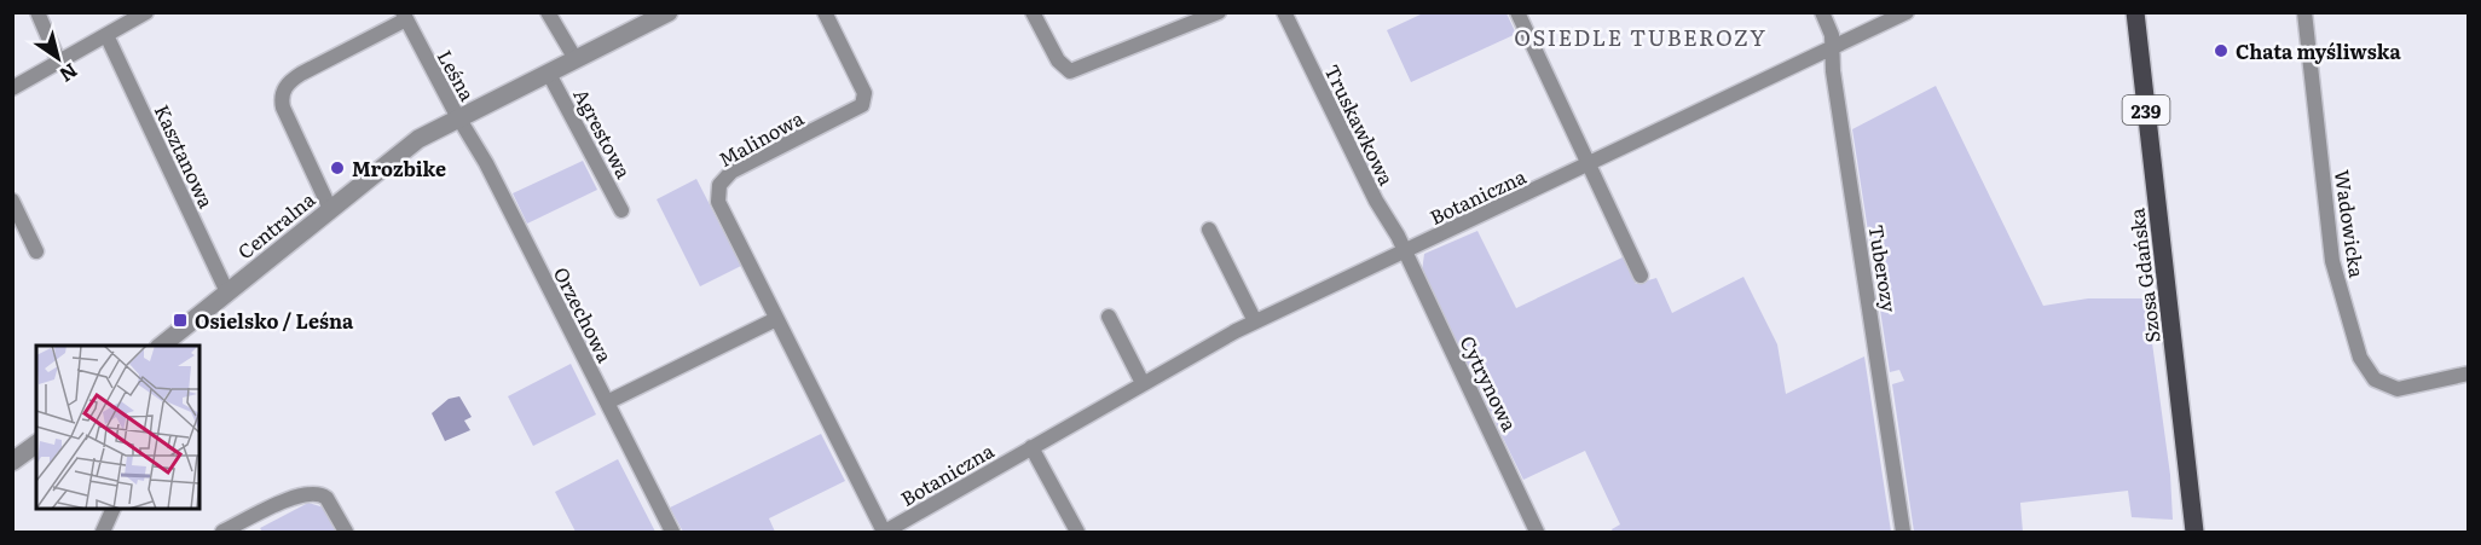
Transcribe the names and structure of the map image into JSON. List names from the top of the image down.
{
  "streets": {
    "main road": ["239", "Szosa Gdańska"],
    "street": [
      "Leśna",
      "Truskawkowa",
      "Agrestowa",
      "Malinowa",
      "Kasztanowa",
      "Botaniczna",
      "Wadowicka",
      "Centralna",
      "Tuberozy",
      "Orzechowa",
      "Cytrynowa"
    ]
  },
  "crossings": [
    ["Leśna", "Centralna"],
    ["Leśna", "Orzechowa"],
    ["Truskawkowa", "Botaniczna"],
    ["Truskawkowa", "Cytrynowa"],
    ["Agrestowa", "Centralna"],
    ["Malinowa", "Botaniczna"],
    ["Kasztanowa", "Centralna"],
    ["Botaniczna", "Tuberozy"],
    ["Botaniczna", "Cytrynowa"],
    ["Centralna", "Orzechowa"]
  ],
  "districts": ["OSIEDLE TUBEROZY"],
  "places": {
    "other": ["Chata myśliwska", "Mrozbike"],
    "transit": ["Osielsko / Leśna"]
  },
  "north": "bottom right"
}
